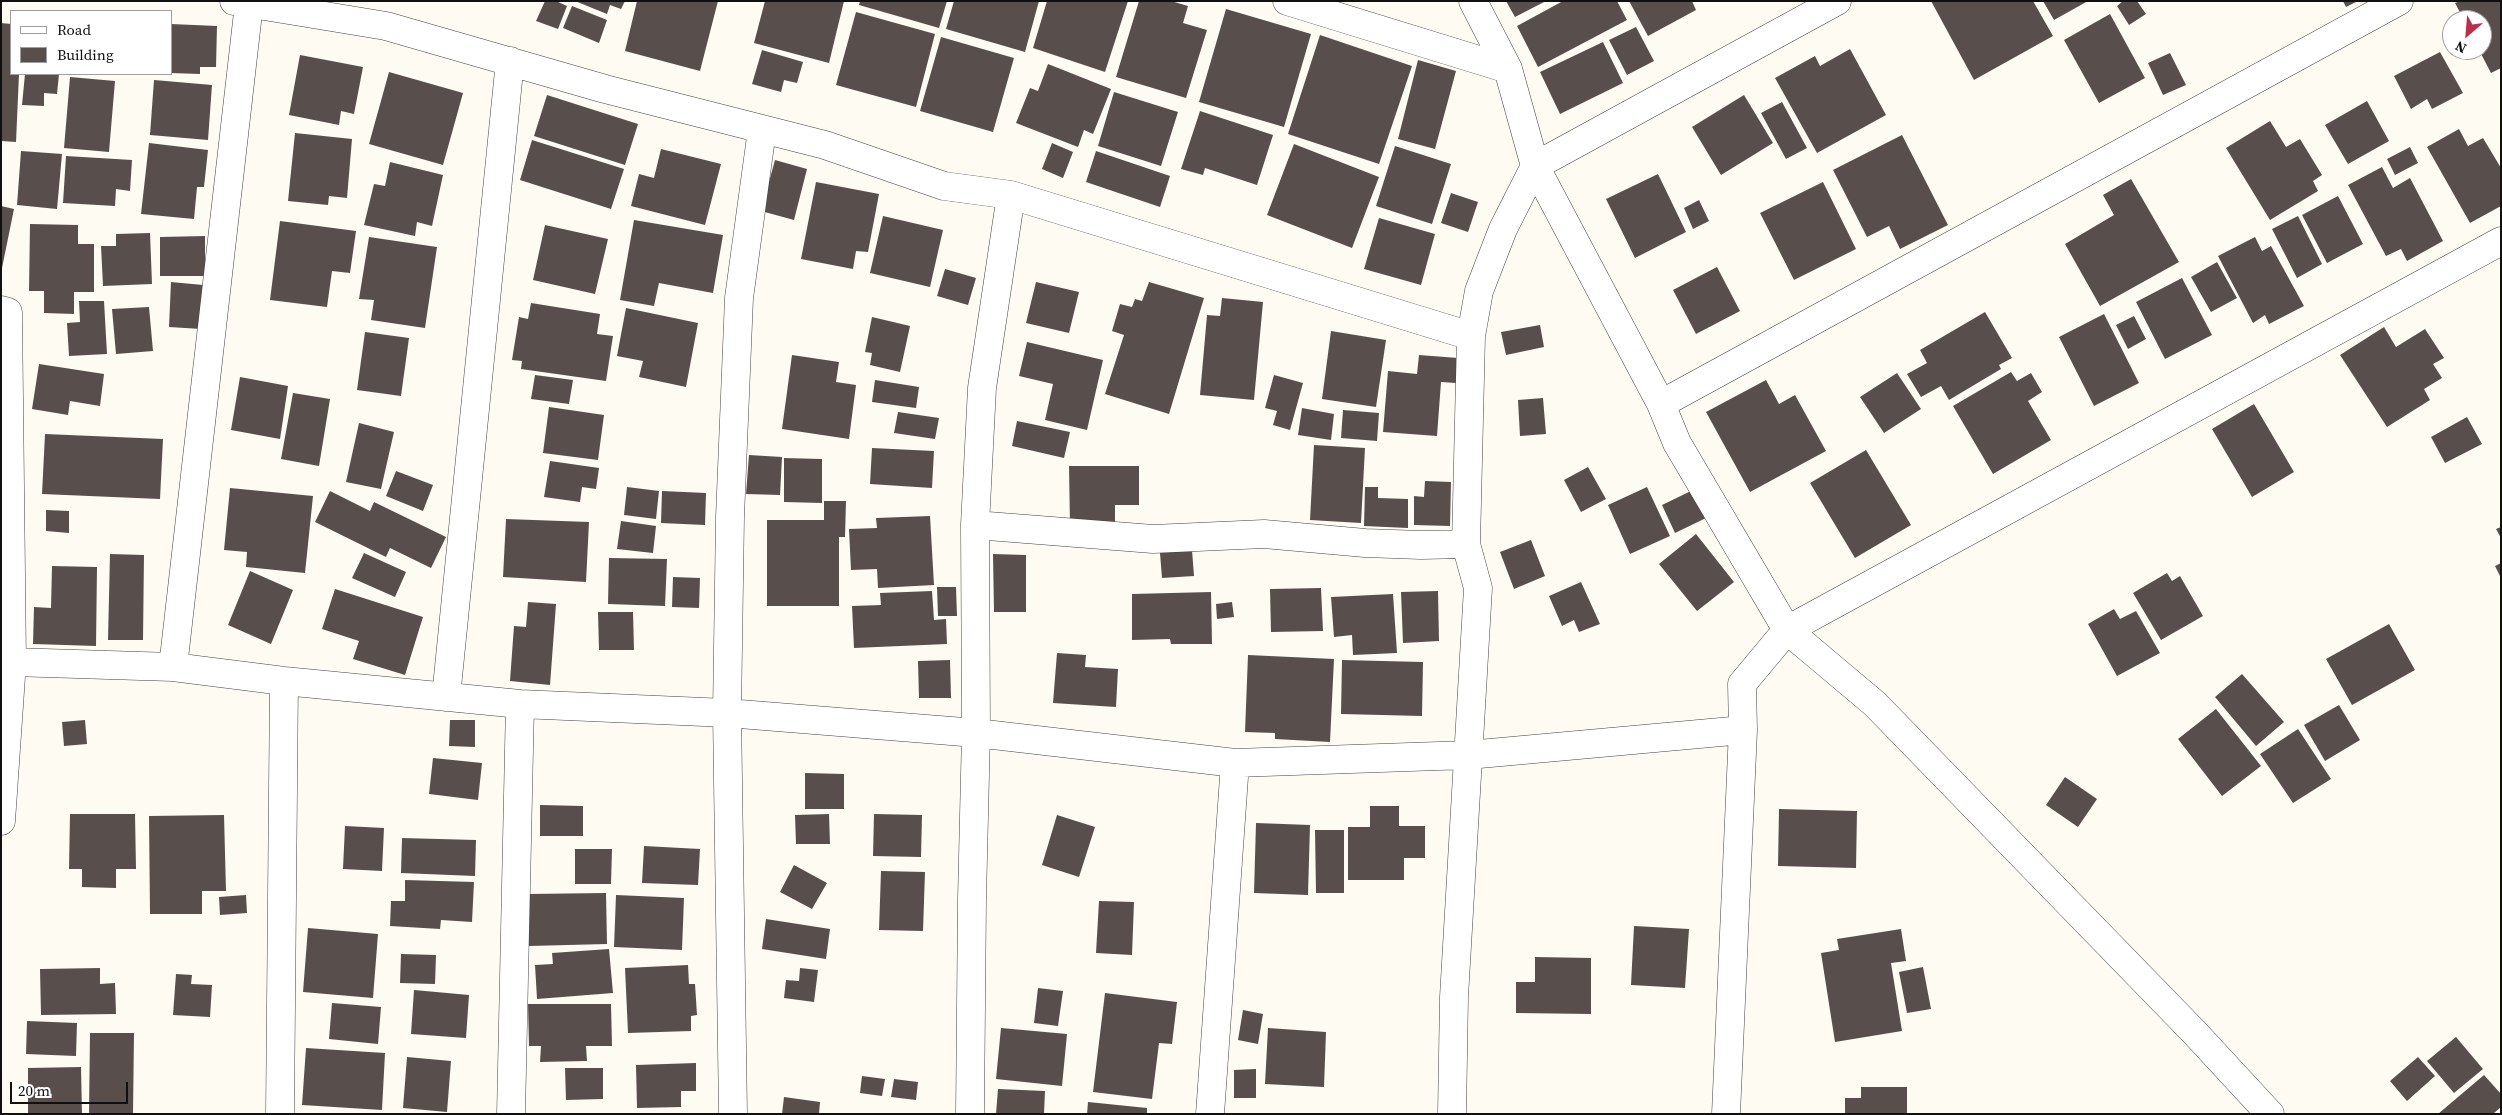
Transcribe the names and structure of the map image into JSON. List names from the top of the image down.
{
  "legend": ["Road", "Building"],
  "scale_bar": "20 m",
  "north": "bottom left"
}
